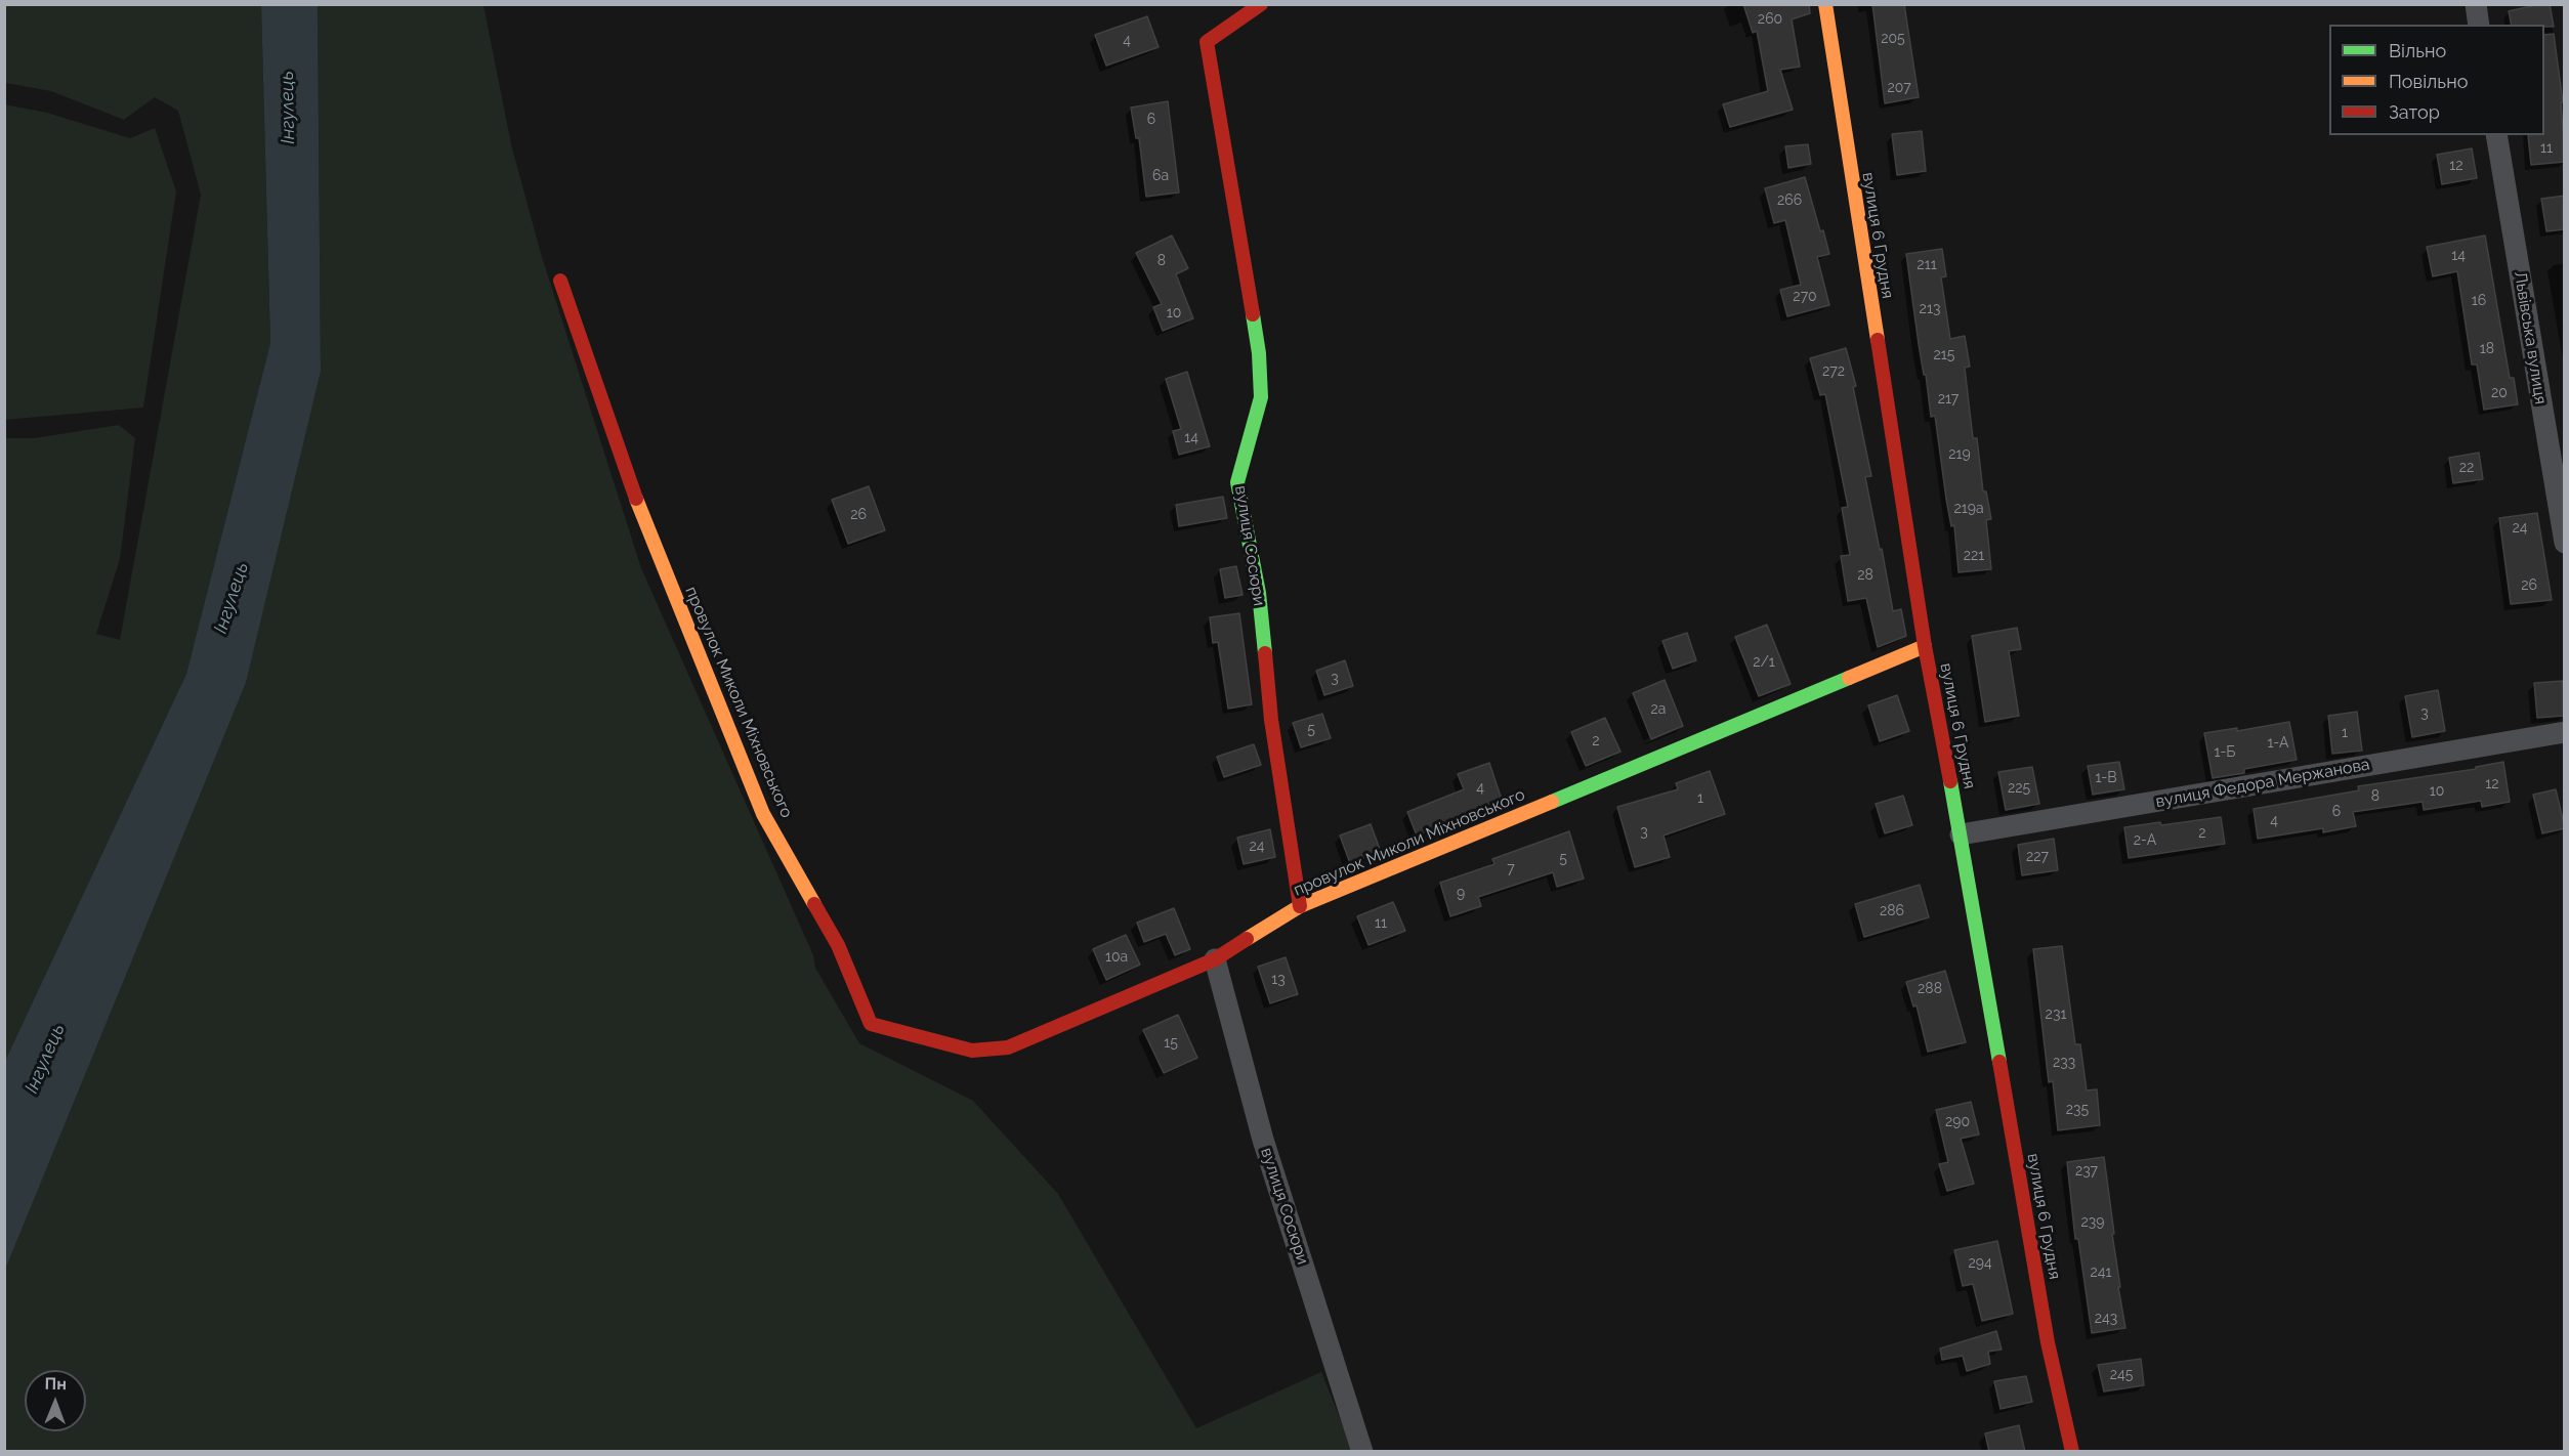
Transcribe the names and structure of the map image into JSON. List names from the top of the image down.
{
  "streets": {
    "street": [
      "вулиця 6 Грудня",
      "Львівська вулиця",
      "вулиця Сосюри",
      "провулок Миколи Міхновського",
      "вулиця Федора Мержанова"
    ]
  },
  "crossings": [
    ["вулиця 6 Грудня", "провулок Миколи Міхновського"],
    ["вулиця 6 Грудня", "вулиця Федора Мержанова"],
    ["вулиця Сосюри", "провулок Миколи Міхновського"]
  ],
  "water": ["Інгулець"],
  "house_numbers": [
    "260",
    "205",
    "4",
    "207",
    "6",
    "11",
    "12",
    "6а",
    "266",
    "14",
    "8",
    "211",
    "270",
    "16",
    "213",
    "10",
    "18",
    "215",
    "272",
    "20",
    "217",
    "14",
    "219",
    "22",
    "219а",
    "26",
    "24",
    "221",
    "28",
    "26",
    "2/1",
    "3",
    "2а",
    "3",
    "5",
    "1",
    "2",
    "1-А",
    "1-Б",
    "1-В",
    "12",
    "4",
    "225",
    "10",
    "8",
    "1",
    "6",
    "4",
    "3",
    "2",
    "2-А",
    "24",
    "227",
    "5",
    "7",
    "9",
    "286",
    "11",
    "10а",
    "13",
    "288",
    "231",
    "15",
    "233",
    "235",
    "290",
    "237",
    "239",
    "294",
    "241",
    "243",
    "245"
  ],
  "legend": ["Вільно", "Повільно", "Затор"],
  "north": "top"
}
